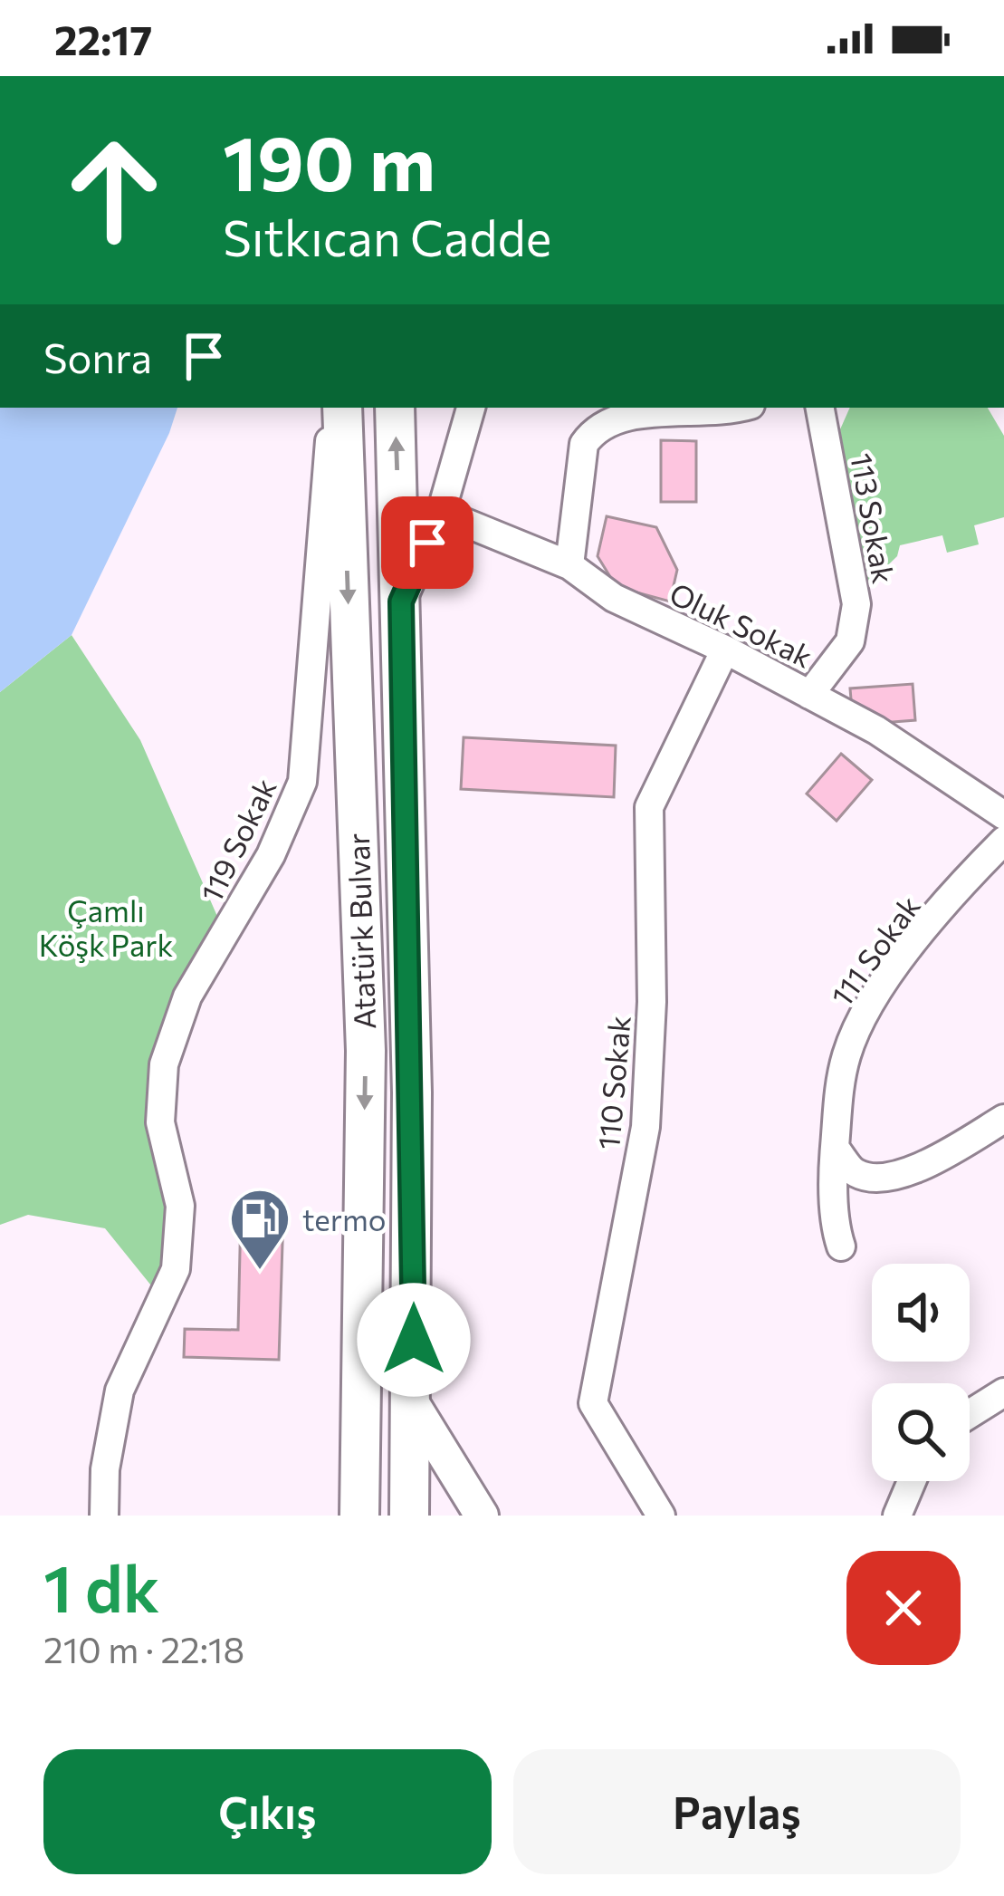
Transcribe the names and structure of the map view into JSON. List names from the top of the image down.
{
  "streets": {
    "highway": ["Atatürk Bulvar"],
    "street": [
      "113 Sokak",
      "Oluk Sokak",
      "119 Sokak",
      "111 Sokak",
      "110 Sokak"
    ]
  },
  "crossings": [
    ["113 Sokak", "Oluk Sokak"],
    ["Oluk Sokak", "110 Sokak"]
  ],
  "parks": ["Çamlı Köşk Park"],
  "places": {
    "fuel station": ["termo"]
  },
  "page": {
    "status": "22:17",
    "turn": ["190 m", "Sıtkıcan Cadde"],
    "then": "Sonra",
    "heading": ["1 dk", "210 m · 22:18"],
    "buttons": ["Çıkış", "Paylaş"]
  }
}
